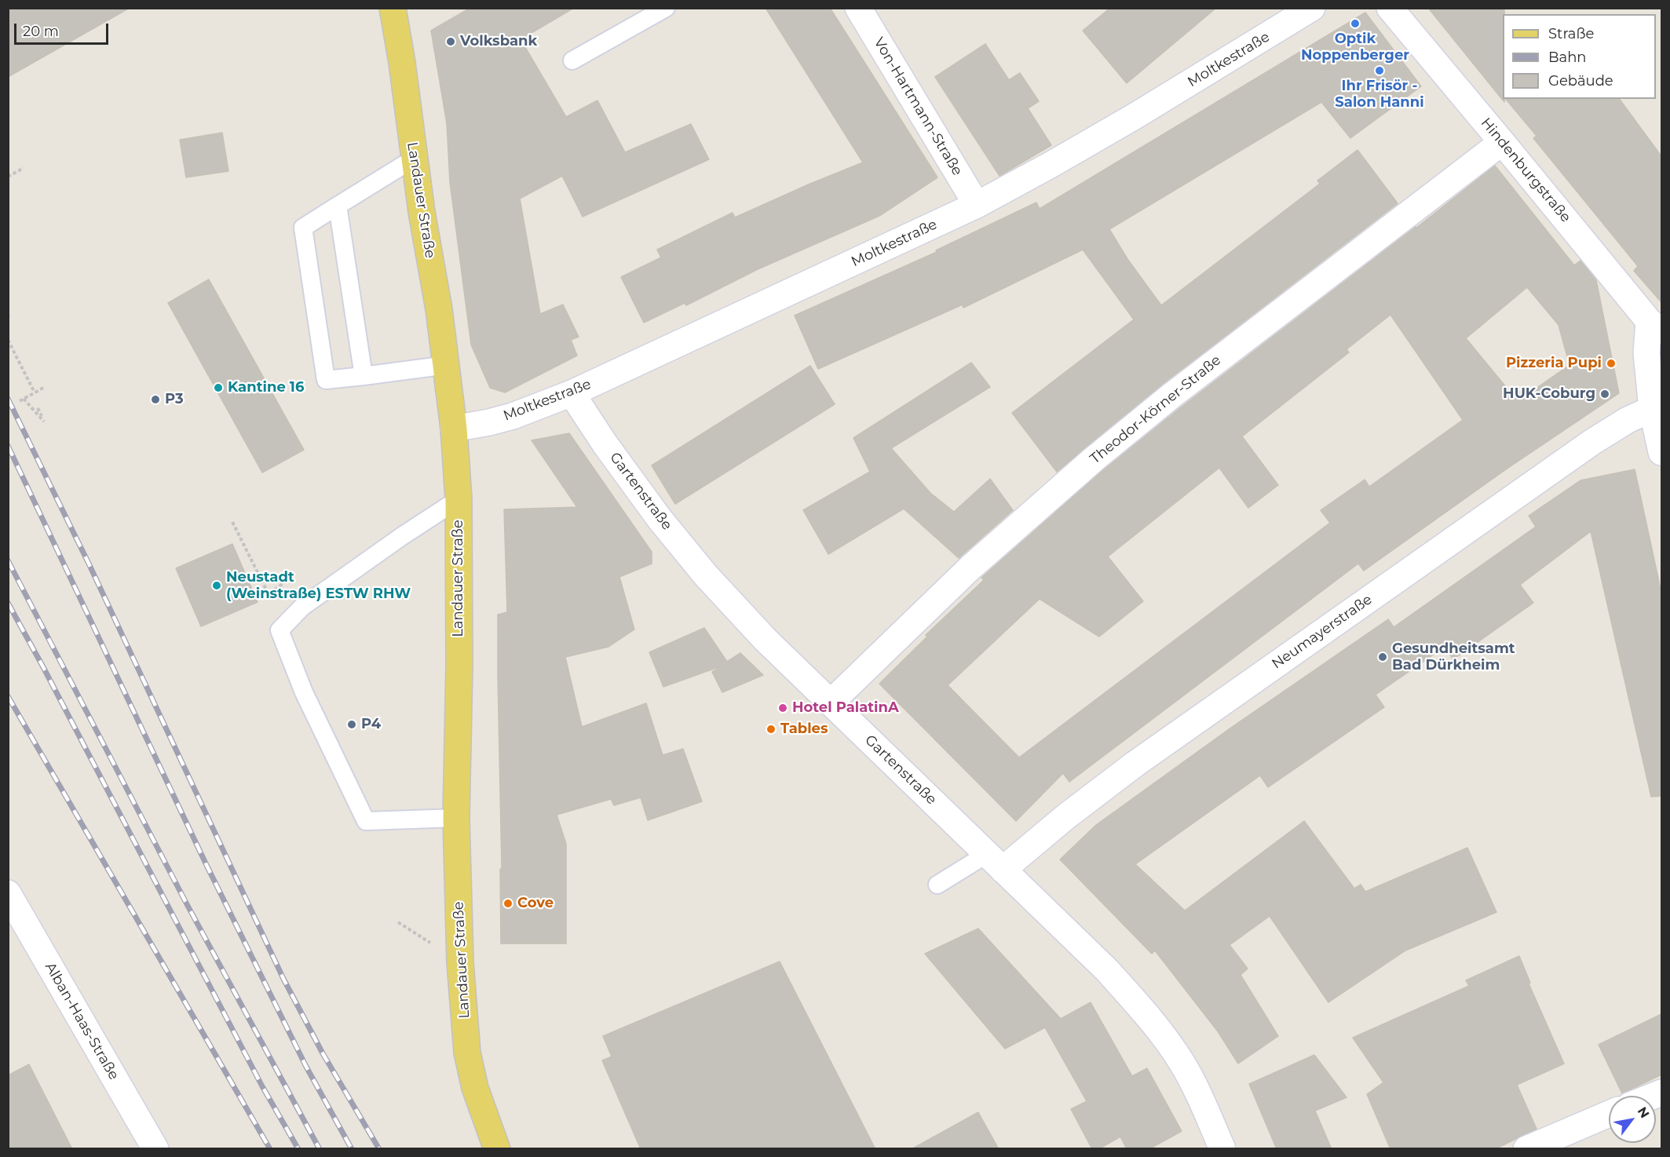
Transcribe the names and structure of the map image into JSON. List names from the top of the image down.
{
  "streets": {
    "main road": ["Landauer Straße"],
    "street": [
      "Moltkestraße",
      "Von-Hartmann-Straße",
      "Hindenburgstraße",
      "Theodor-Körner-Straße",
      "Gartenstraße",
      "Neumayerstraße",
      "Alban-Haas-Straße"
    ]
  },
  "crossings": [
    ["Moltkestraße", "Von-Hartmann-Straße"],
    ["Moltkestraße", "Landauer Straße"],
    ["Moltkestraße", "Gartenstraße"],
    ["Hindenburgstraße", "Theodor-Körner-Straße"],
    ["Theodor-Körner-Straße", "Gartenstraße"],
    ["Gartenstraße", "Neumayerstraße"]
  ],
  "places": [
    "Optik Noppenberger",
    "Volksbank",
    "Ihr Frisör - Salon Hanni",
    "Pizzeria Pupi",
    "Kantine 16",
    "HUK-Coburg",
    "P3",
    "Neustadt (Weinstraße) ESTW RHW",
    "Gesundheitsamt Bad Dürkheim",
    "Hotel PalatinA",
    "P4",
    "Tables",
    "Cove"
  ],
  "legend": ["Straße", "Bahn", "Gebäude"],
  "scale_bar": "20 m",
  "north": "top right"
}
